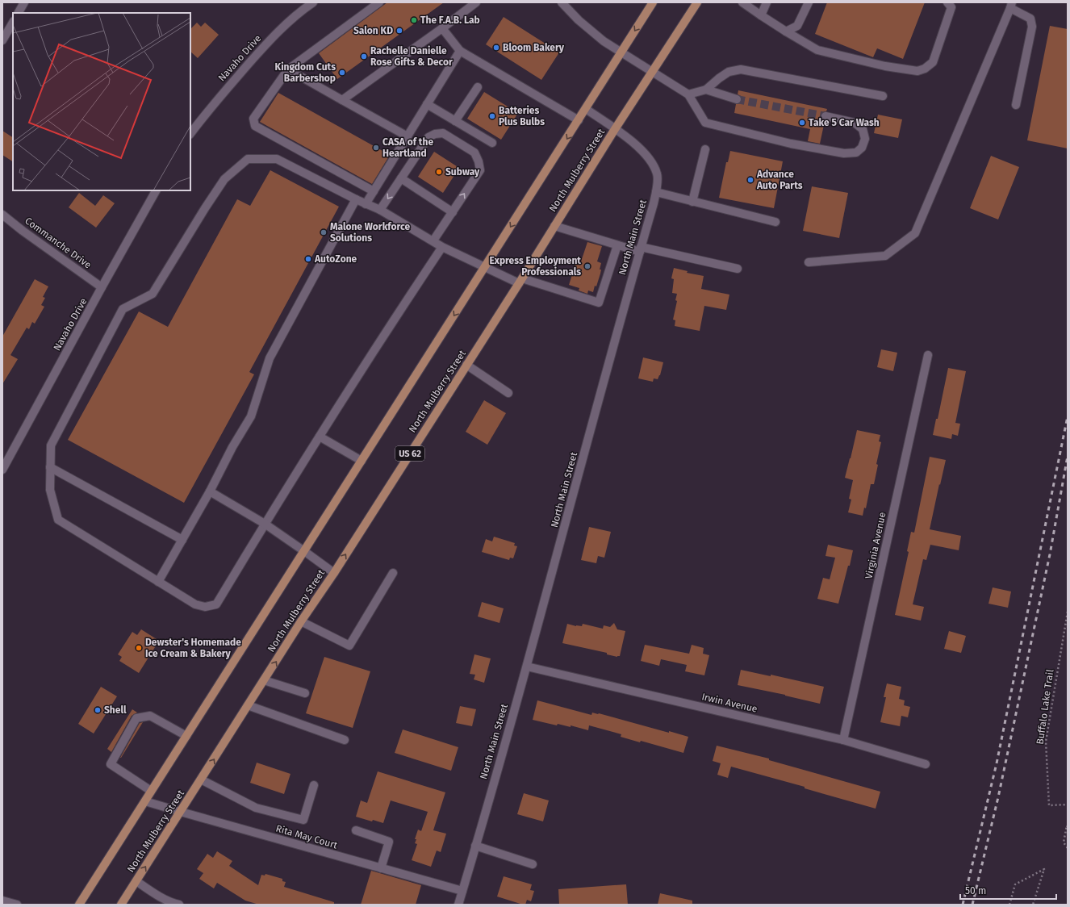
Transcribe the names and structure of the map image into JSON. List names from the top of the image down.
{
  "streets": {
    "main road": ["North Mulberry Street", "US 62"],
    "street": [
      "Navaho Drive",
      "North Main Street",
      "Commanche Drive",
      "Virginia Avenue",
      "Irwin Avenue",
      "Rita May Court"
    ],
    "path": ["Buffalo Lake Trail"]
  },
  "crossings": [
    ["Navaho Drive", "Commanche Drive"],
    ["North Mulberry Street", "North Main Street"],
    ["North Mulberry Street", "Rita May Court"],
    ["North Main Street", "Irwin Avenue"],
    ["North Main Street", "Rita May Court"],
    ["Virginia Avenue", "Irwin Avenue"]
  ],
  "places": [
    "The F.A.B. Lab",
    "Salon KD",
    "Bloom Bakery",
    "Rachelle Danielle Rose Gifts & Decor",
    "Kingdom Cuts Barbershop",
    "Batteries Plus Bulbs",
    "Take 5 Car Wash",
    "CASA of the Heartland",
    "Subway",
    "Advance Auto Parts",
    "Malone Workforce Solutions",
    "AutoZone",
    "Express Employment Professionals",
    "Dewster's Homemade Ice Cream & Bakery",
    "Shell"
  ],
  "scale_bar": "50 m"
}
